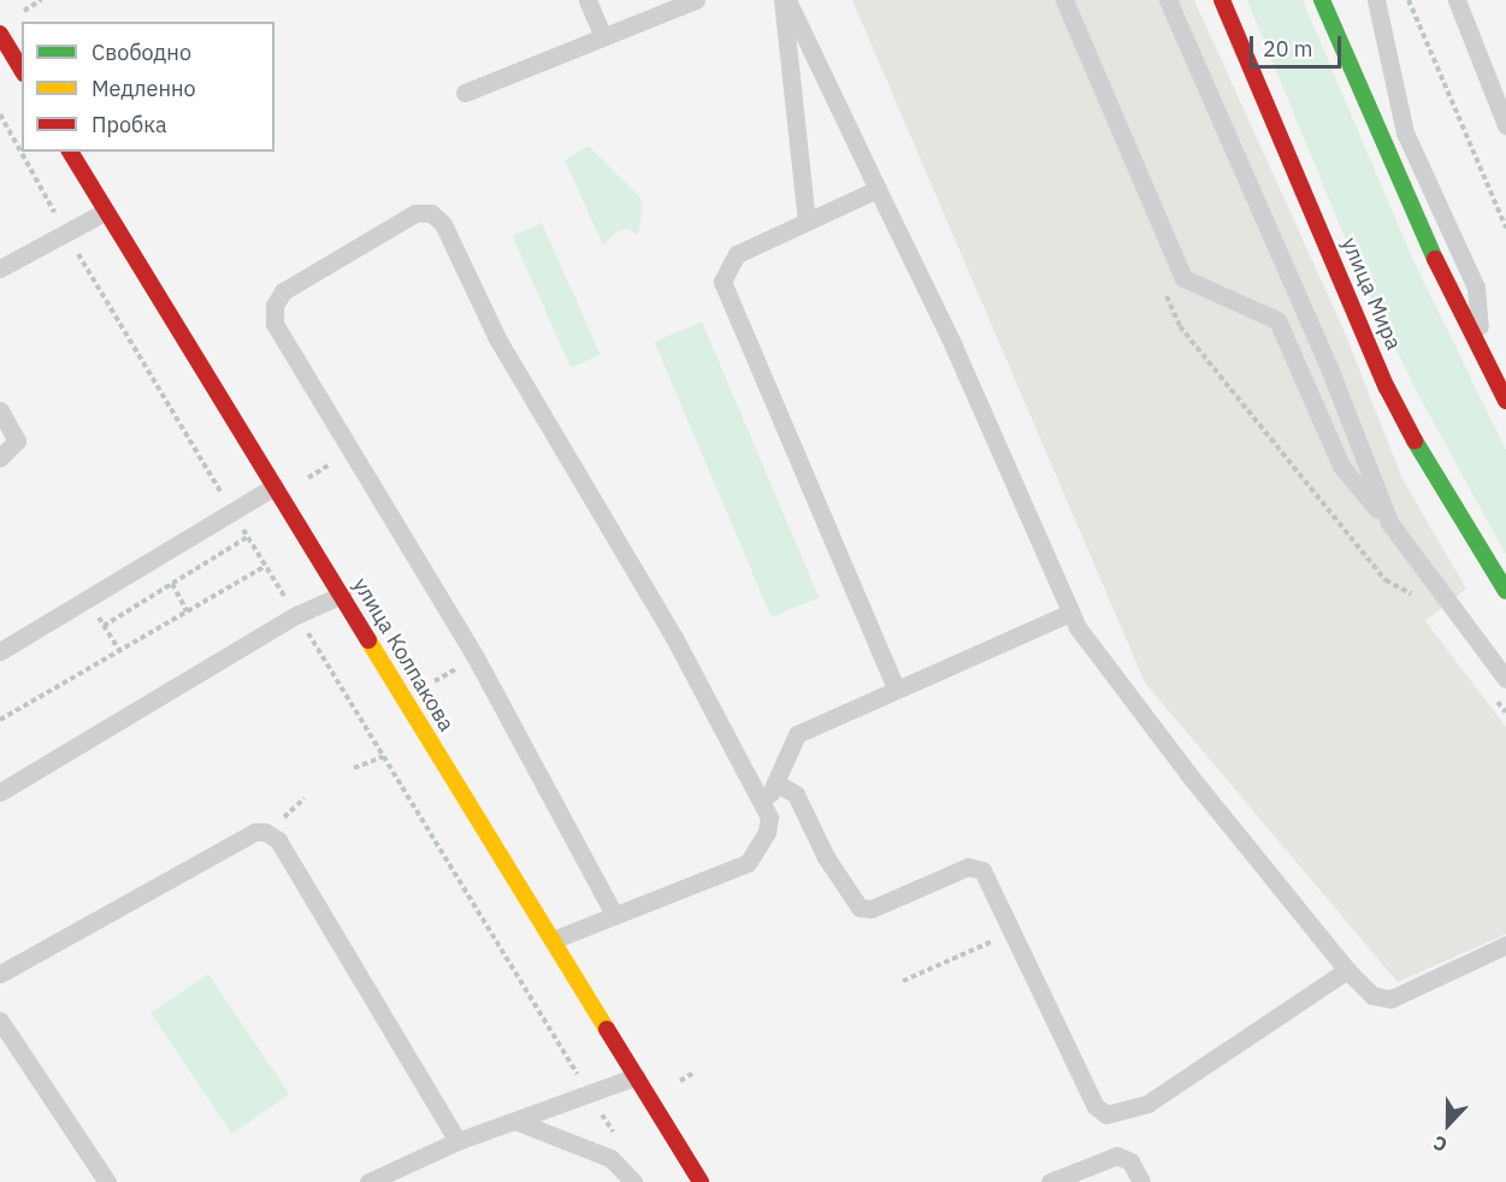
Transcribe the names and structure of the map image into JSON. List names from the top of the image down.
{
  "streets": {
    "street": ["улица Мира", "улица Колпакова"]
  },
  "legend": ["Свободно", "Медленно", "Пробка"],
  "scale_bar": "20 m",
  "north": "bottom"
}
